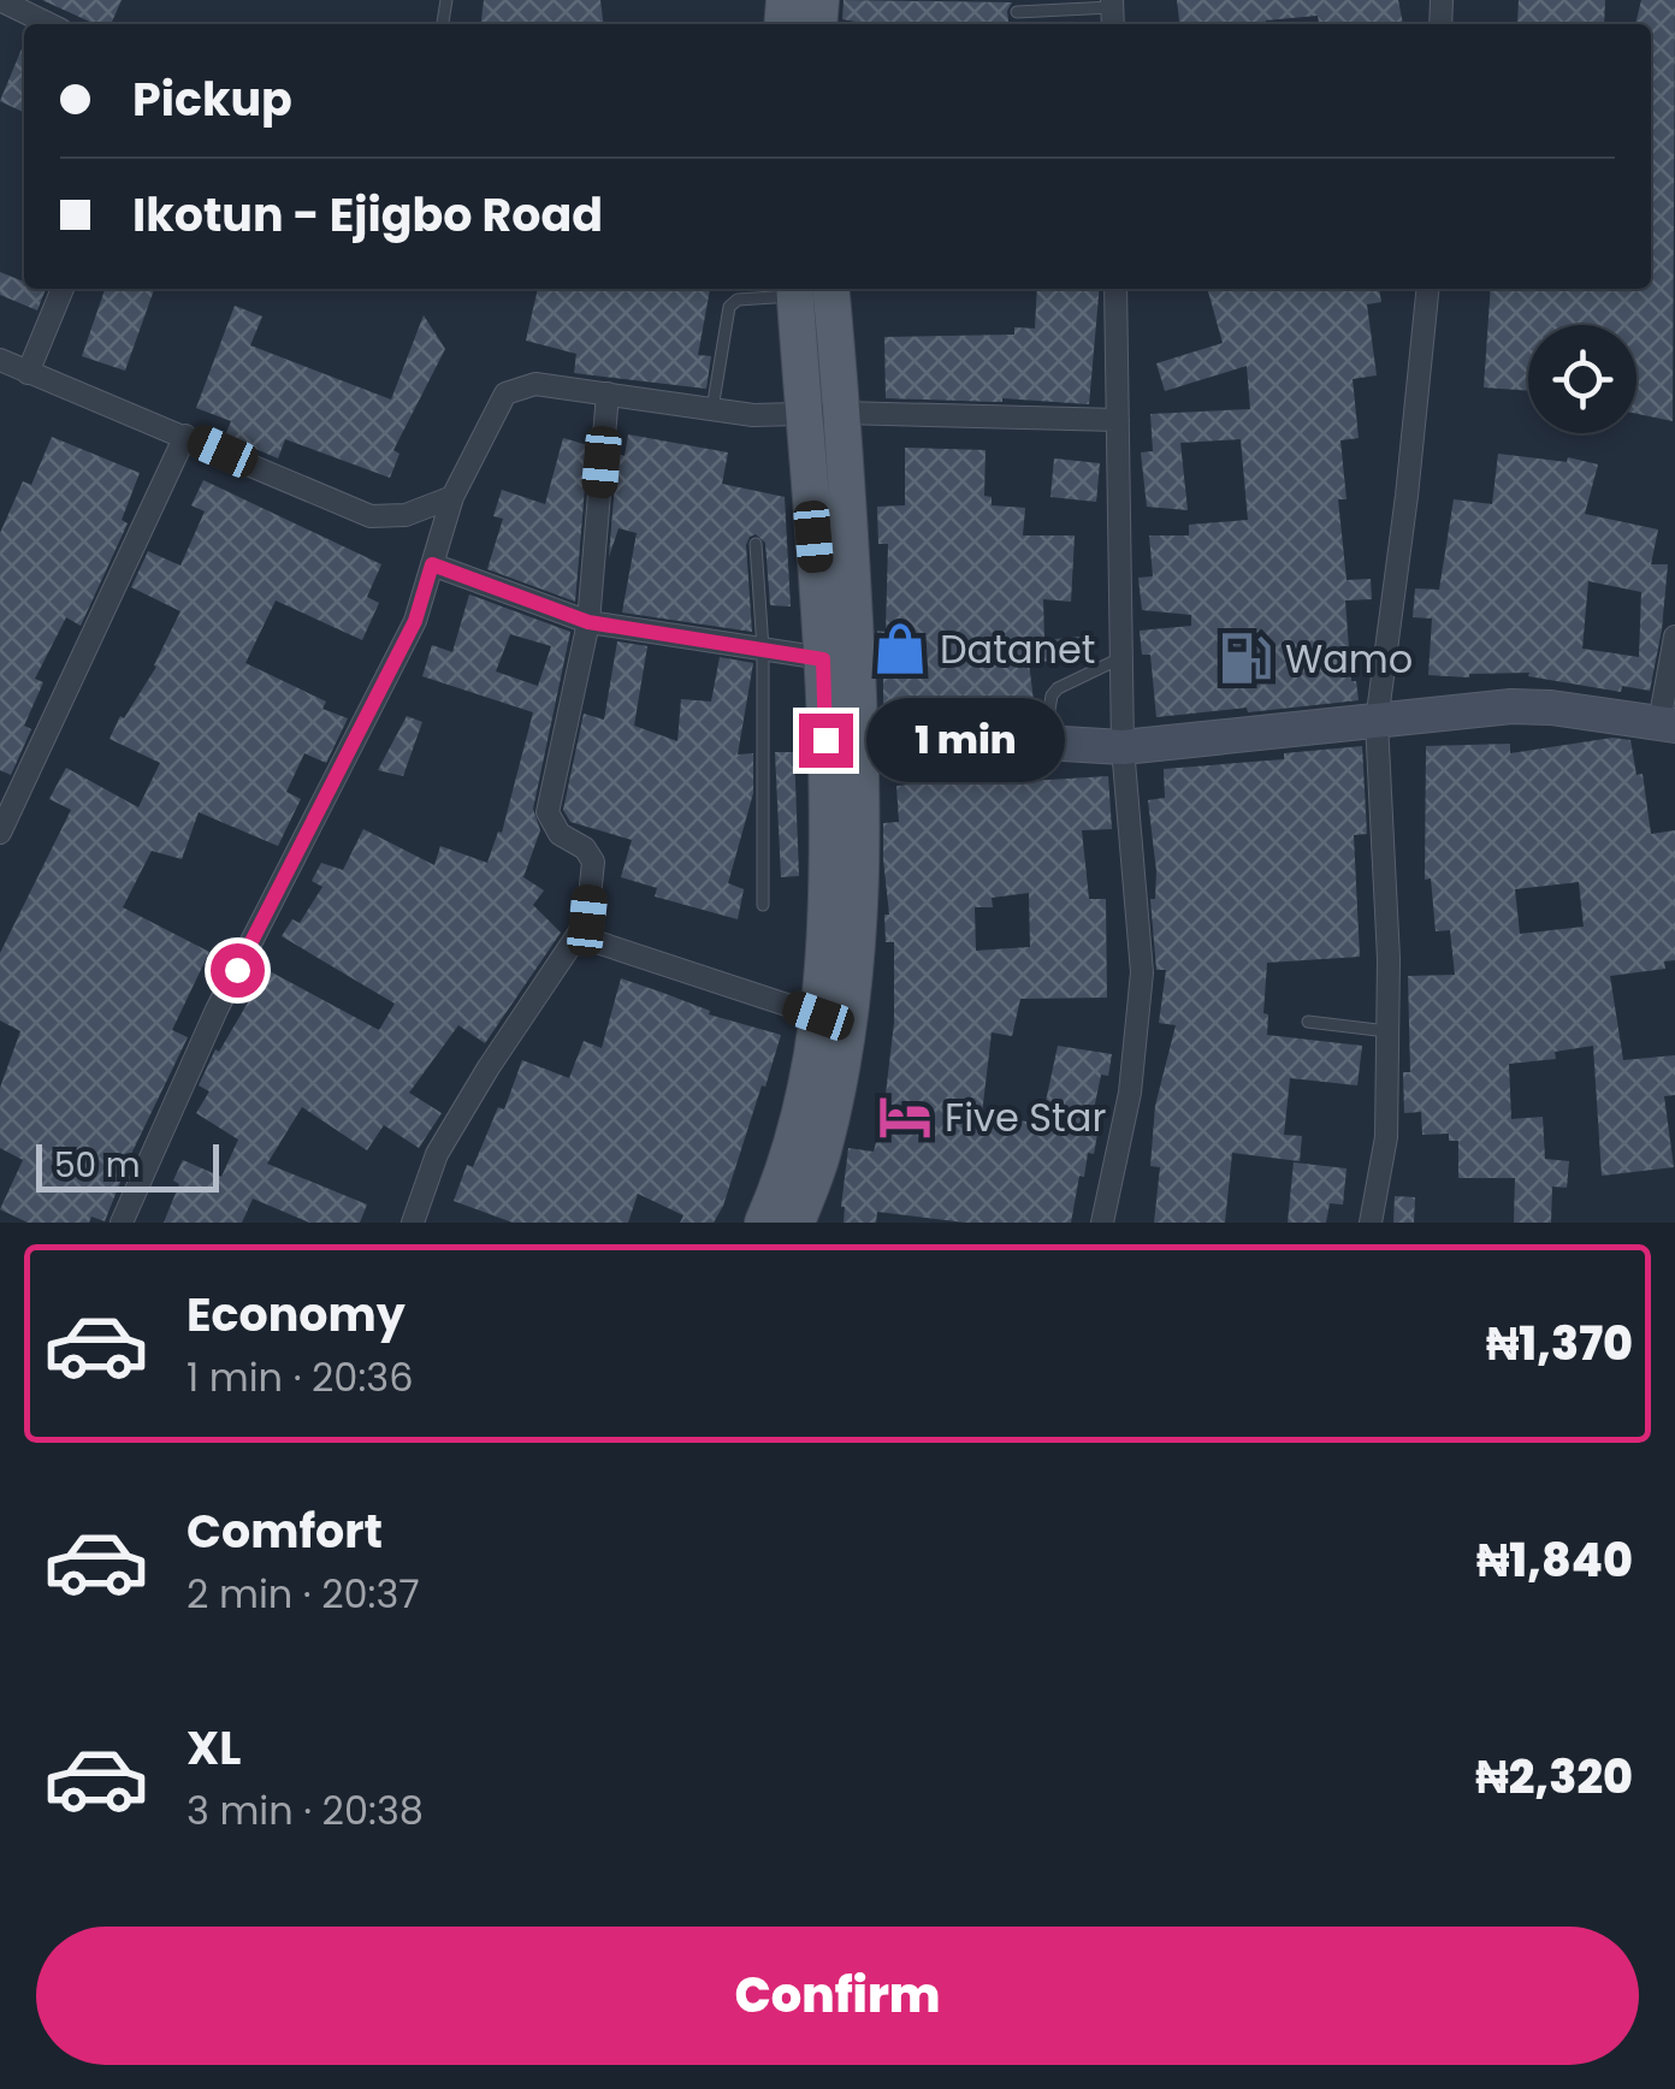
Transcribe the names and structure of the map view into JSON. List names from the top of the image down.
{
  "places": {
    "shop": ["Datanet"],
    "fuel station": ["Wamo"],
    "hotel": ["Five Star"]
  },
  "scale_bar": "50 m",
  "page": {
    "banner": ["Pickup", "Ikotun - Ejigbo Road"],
    "bubble": "1 min",
    "scale": "50 m",
    "list": [
      {
        "name": "Economy",
        "note": "1 min · 20:36",
        "value": "₦1,370"
      },
      {
        "name": "Comfort",
        "note": "2 min · 20:37",
        "value": "₦1,840"
      },
      {
        "name": "XL",
        "note": "3 min · 20:38",
        "value": "₦2,320"
      }
    ],
    "buttons": "Confirm"
  }
}
